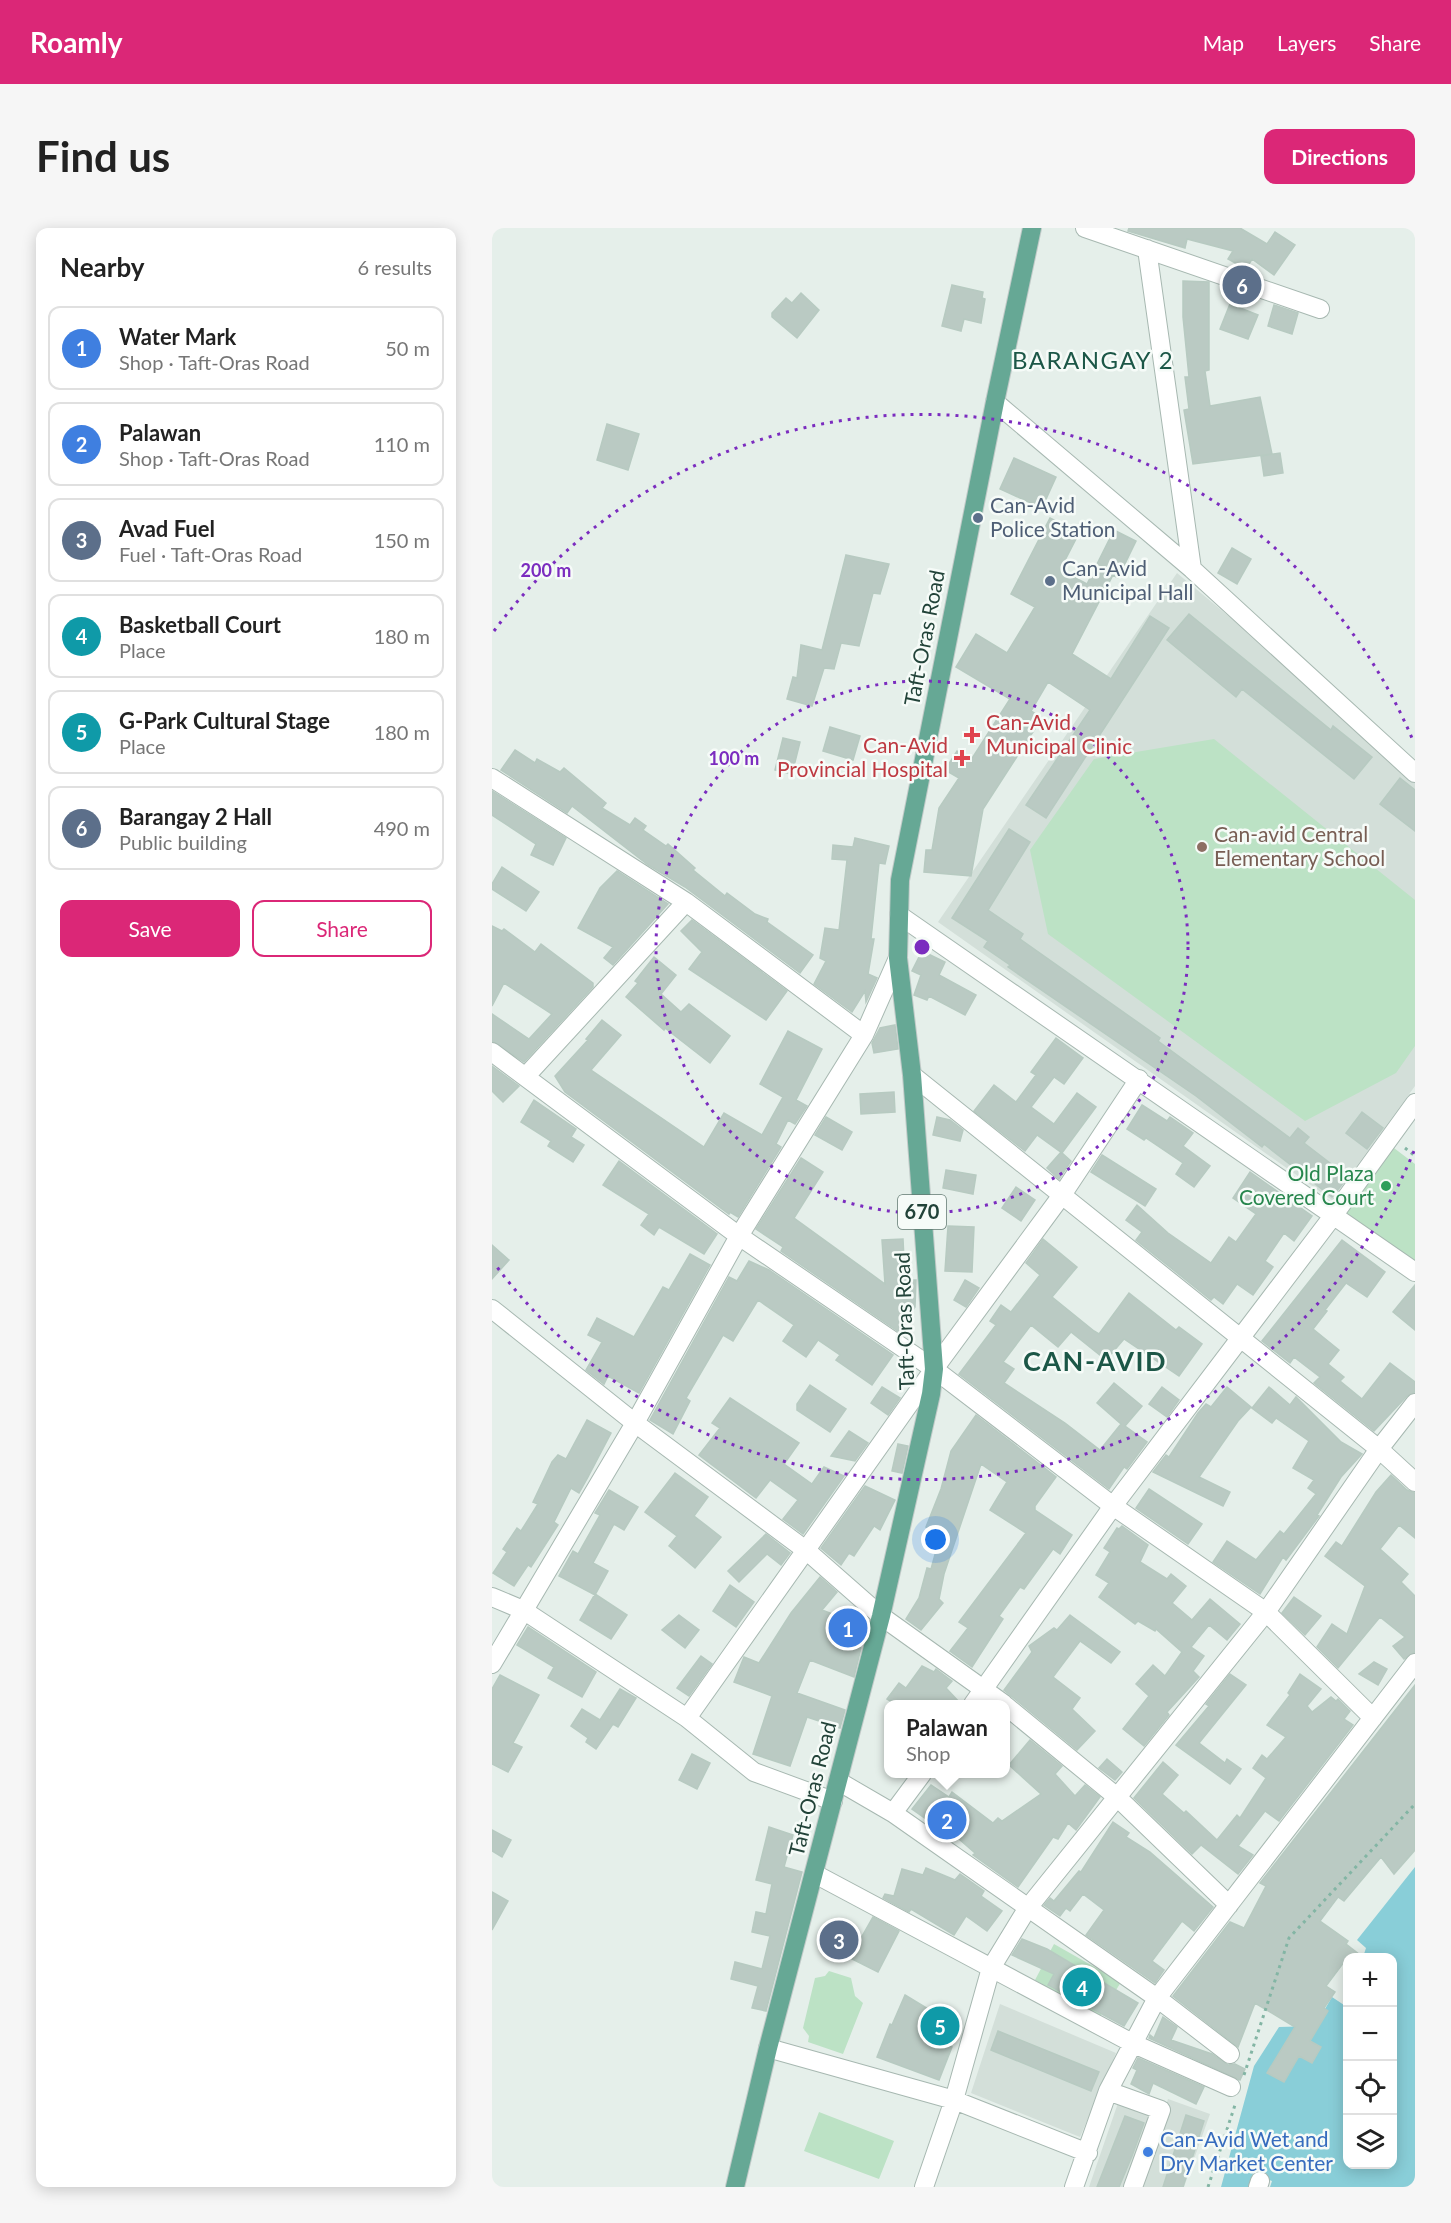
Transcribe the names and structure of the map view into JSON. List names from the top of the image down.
{
  "streets": {
    "main road": ["Taft-Oras Road", "670"]
  },
  "districts": ["BARANGAY 2", "CAN-AVID"],
  "places": {
    "other": [
      "Can-Avid Police Station",
      "Can-Avid Municipal Hall",
      "Can-avid Central Elementary School",
      "Old Plaza Covered Court",
      "Can-Avid Wet and Dry Market Center"
    ],
    "health": ["Can-Avid Municipal Clinic", "Can-Avid Provincial Hospital"]
  },
  "page": {
    "header": "Roamly",
    "nav": ["Map", "Layers", "Share"],
    "buttons": [
      "Directions",
      ["Save", "Share"]
    ],
    "title": "Find us",
    "heading": ["Nearby", "6 results"],
    "pins": [
      "6",
      "1",
      "2",
      "3",
      "4",
      "5"
    ],
    "list": [
      {
        "mark": "1",
        "name": "Water Mark",
        "note": "Shop · Taft-Oras Road",
        "value": "50 m"
      },
      {
        "mark": "2",
        "name": "Palawan",
        "note": "Shop · Taft-Oras Road",
        "value": "110 m"
      },
      {
        "mark": "3",
        "name": "Avad Fuel",
        "note": "Fuel · Taft-Oras Road",
        "value": "150 m"
      },
      {
        "mark": "4",
        "name": "Basketball Court",
        "note": "Place",
        "value": "180 m"
      },
      {
        "mark": "5",
        "name": "G-Park Cultural Stage",
        "note": "Place",
        "value": "180 m"
      },
      {
        "mark": "6",
        "name": "Barangay 2 Hall",
        "note": "Public building",
        "value": "490 m"
      }
    ],
    "popup": ["Palawan", "Shop"],
    "map_buttons": ["+", "−"]
  },
  "rings": ["200 m", "100 m"]
}
